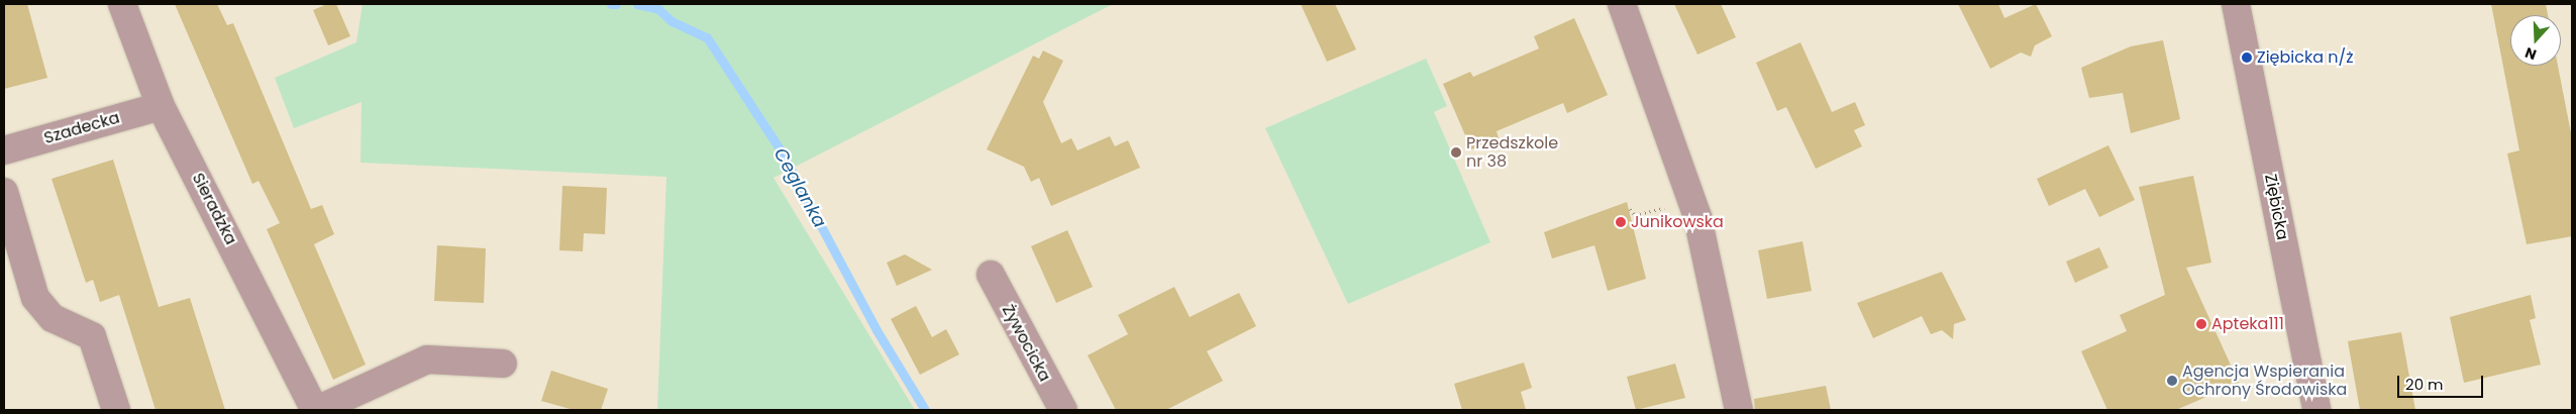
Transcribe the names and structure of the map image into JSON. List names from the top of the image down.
{
  "streets": {
    "street": [
      "Szadecka",
      "Ziębicka",
      "Sieradzka",
      "Żywocicka"
    ]
  },
  "crossings": [
    ["Szadecka", "Sieradzka"]
  ],
  "water": ["Ceglanka"],
  "places": [
    "Ziębicka n/ż",
    "Przedszkole nr 38",
    "Junikowska",
    "Apteka111",
    "Agencja Wspierania Ochrony Środowiska"
  ],
  "scale_bar": "20 m",
  "north": "bottom"
}
